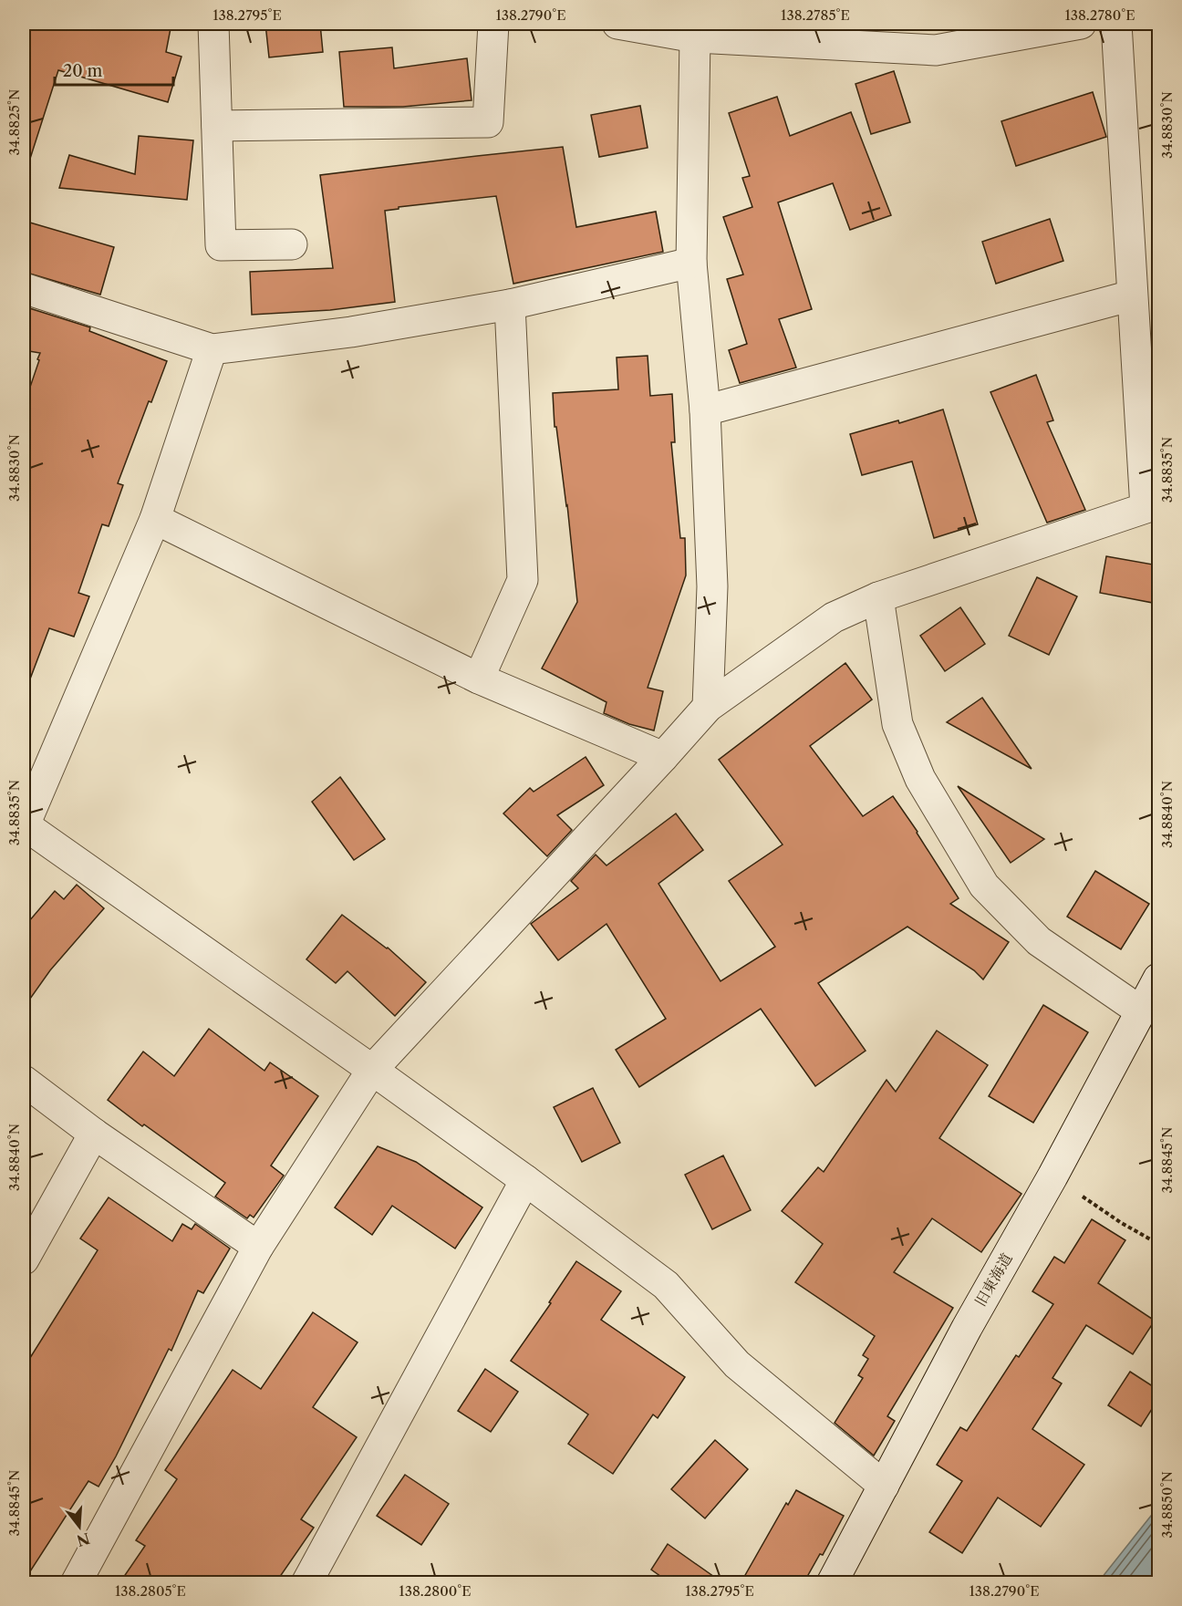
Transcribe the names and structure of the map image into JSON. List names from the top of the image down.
{
  "streets": {
    "street": ["旧東海道"]
  },
  "scale_bar": "20 m",
  "north": "bottom",
  "coordinates": [
    "138.2795°E",
    "138.2790°E",
    "138.2785°E",
    "138.2780°E",
    "34.8825°N",
    "34.8830°N",
    "34.8835°N",
    "34.8840°N",
    "34.8845°N",
    "34.8850°N",
    "138.2805°E",
    "138.2800°E"
  ]
}
